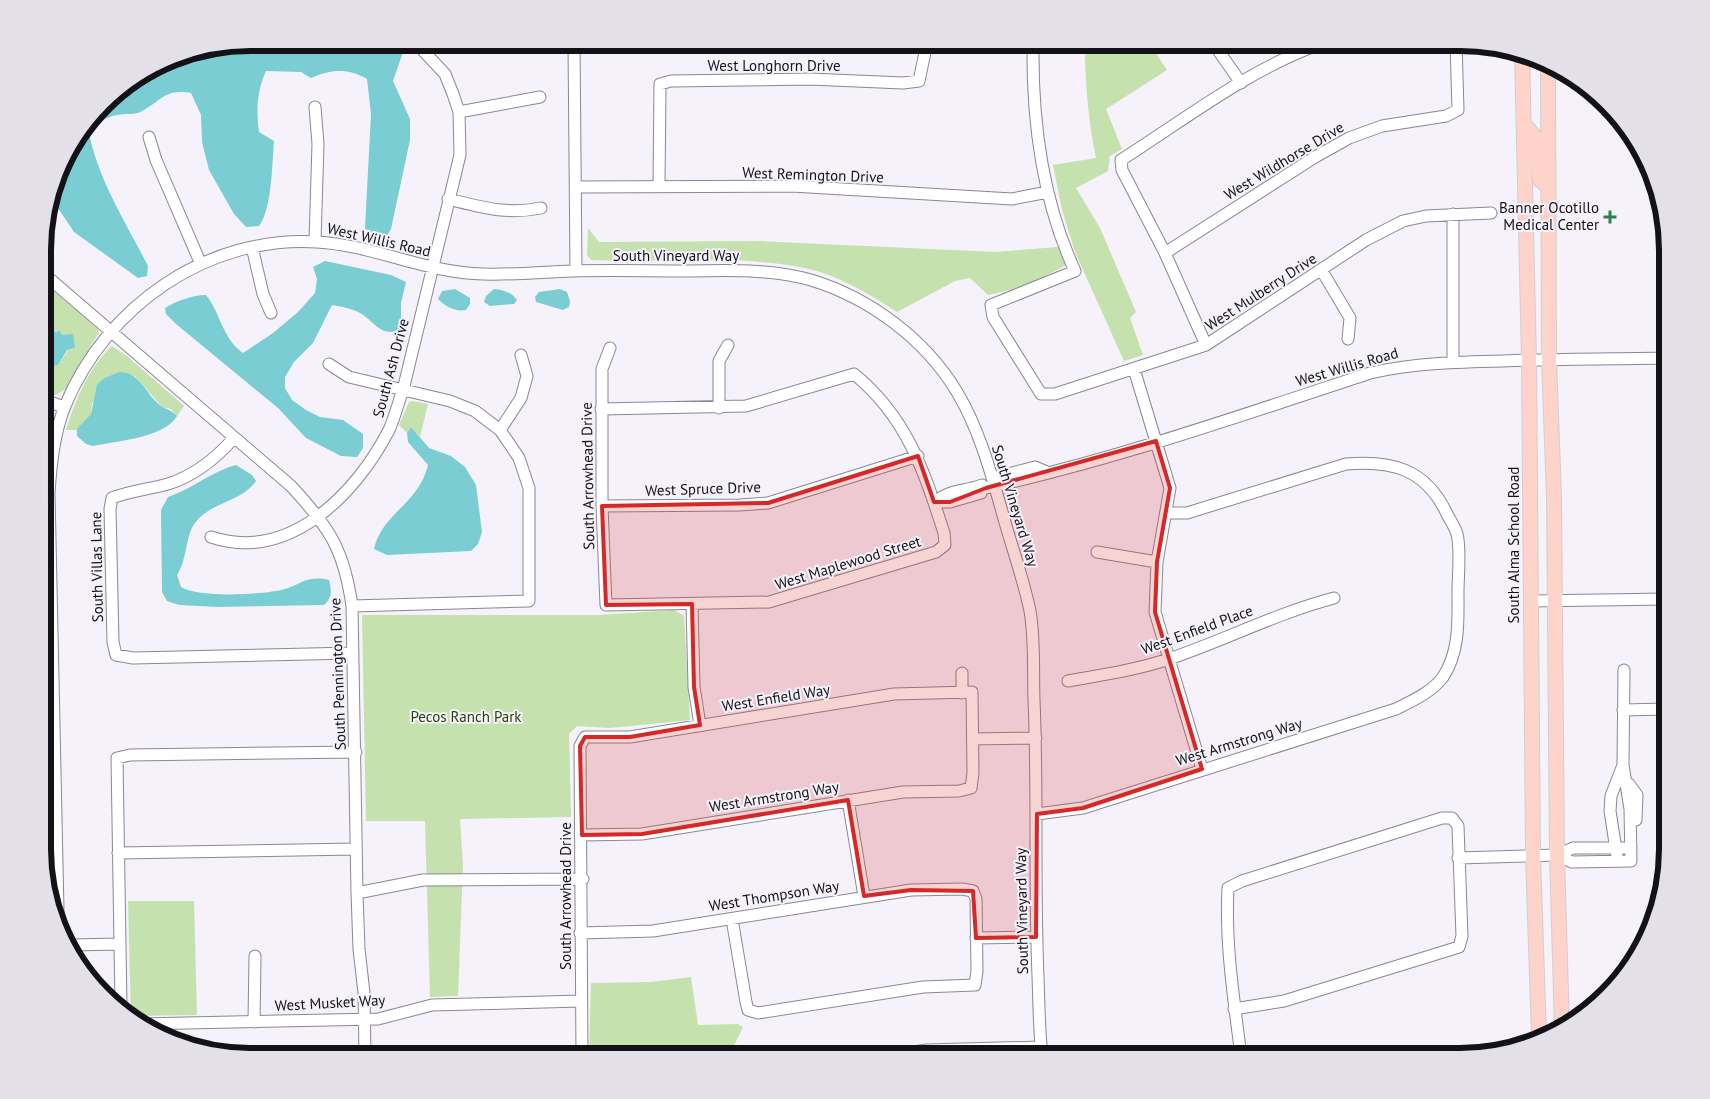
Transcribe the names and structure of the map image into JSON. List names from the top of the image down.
{
  "streets": {
    "main road": ["South Alma School Road"],
    "street": [
      "West Longhorn Drive",
      "West Wildhorse Drive",
      "West Remington Drive",
      "West Willis Road",
      "South Vineyard Way",
      "West Mulberry Drive",
      "South Ash Drive",
      "South Arrowhead Drive",
      "West Spruce Drive",
      "West Maplewood Street",
      "South Villas Lane",
      "West Enfield Place",
      "South Pennington Drive",
      "West Enfield Way",
      "West Armstrong Way",
      "West Thompson Way",
      "West Musket Way"
    ]
  },
  "crossings": [
    ["West Longhorn Drive", "West Remington Drive"],
    ["West Remington Drive", "West Mulberry Drive"],
    ["West Willis Road", "South Vineyard Way"],
    ["West Willis Road", "South Ash Drive"],
    ["West Willis Road", "South Alma School Road"],
    ["West Willis Road", "West Maplewood Street"],
    ["West Willis Road", "South Pennington Drive"],
    ["South Vineyard Way", "West Armstrong Way"],
    ["South Ash Drive", "South Pennington Drive"],
    ["South Arrowhead Drive", "West Spruce Drive"],
    ["South Arrowhead Drive", "West Maplewood Street"],
    ["South Arrowhead Drive", "West Enfield Way"],
    ["South Arrowhead Drive", "West Armstrong Way"],
    ["South Arrowhead Drive", "West Thompson Way"],
    ["South Arrowhead Drive", "West Musket Way"],
    ["South Villas Lane", "South Pennington Drive"],
    ["South Pennington Drive", "West Musket Way"]
  ],
  "parks": ["Pecos Ranch Park"],
  "places": {
    "health": ["Banner Ocotillo Medical Center"]
  }
}
